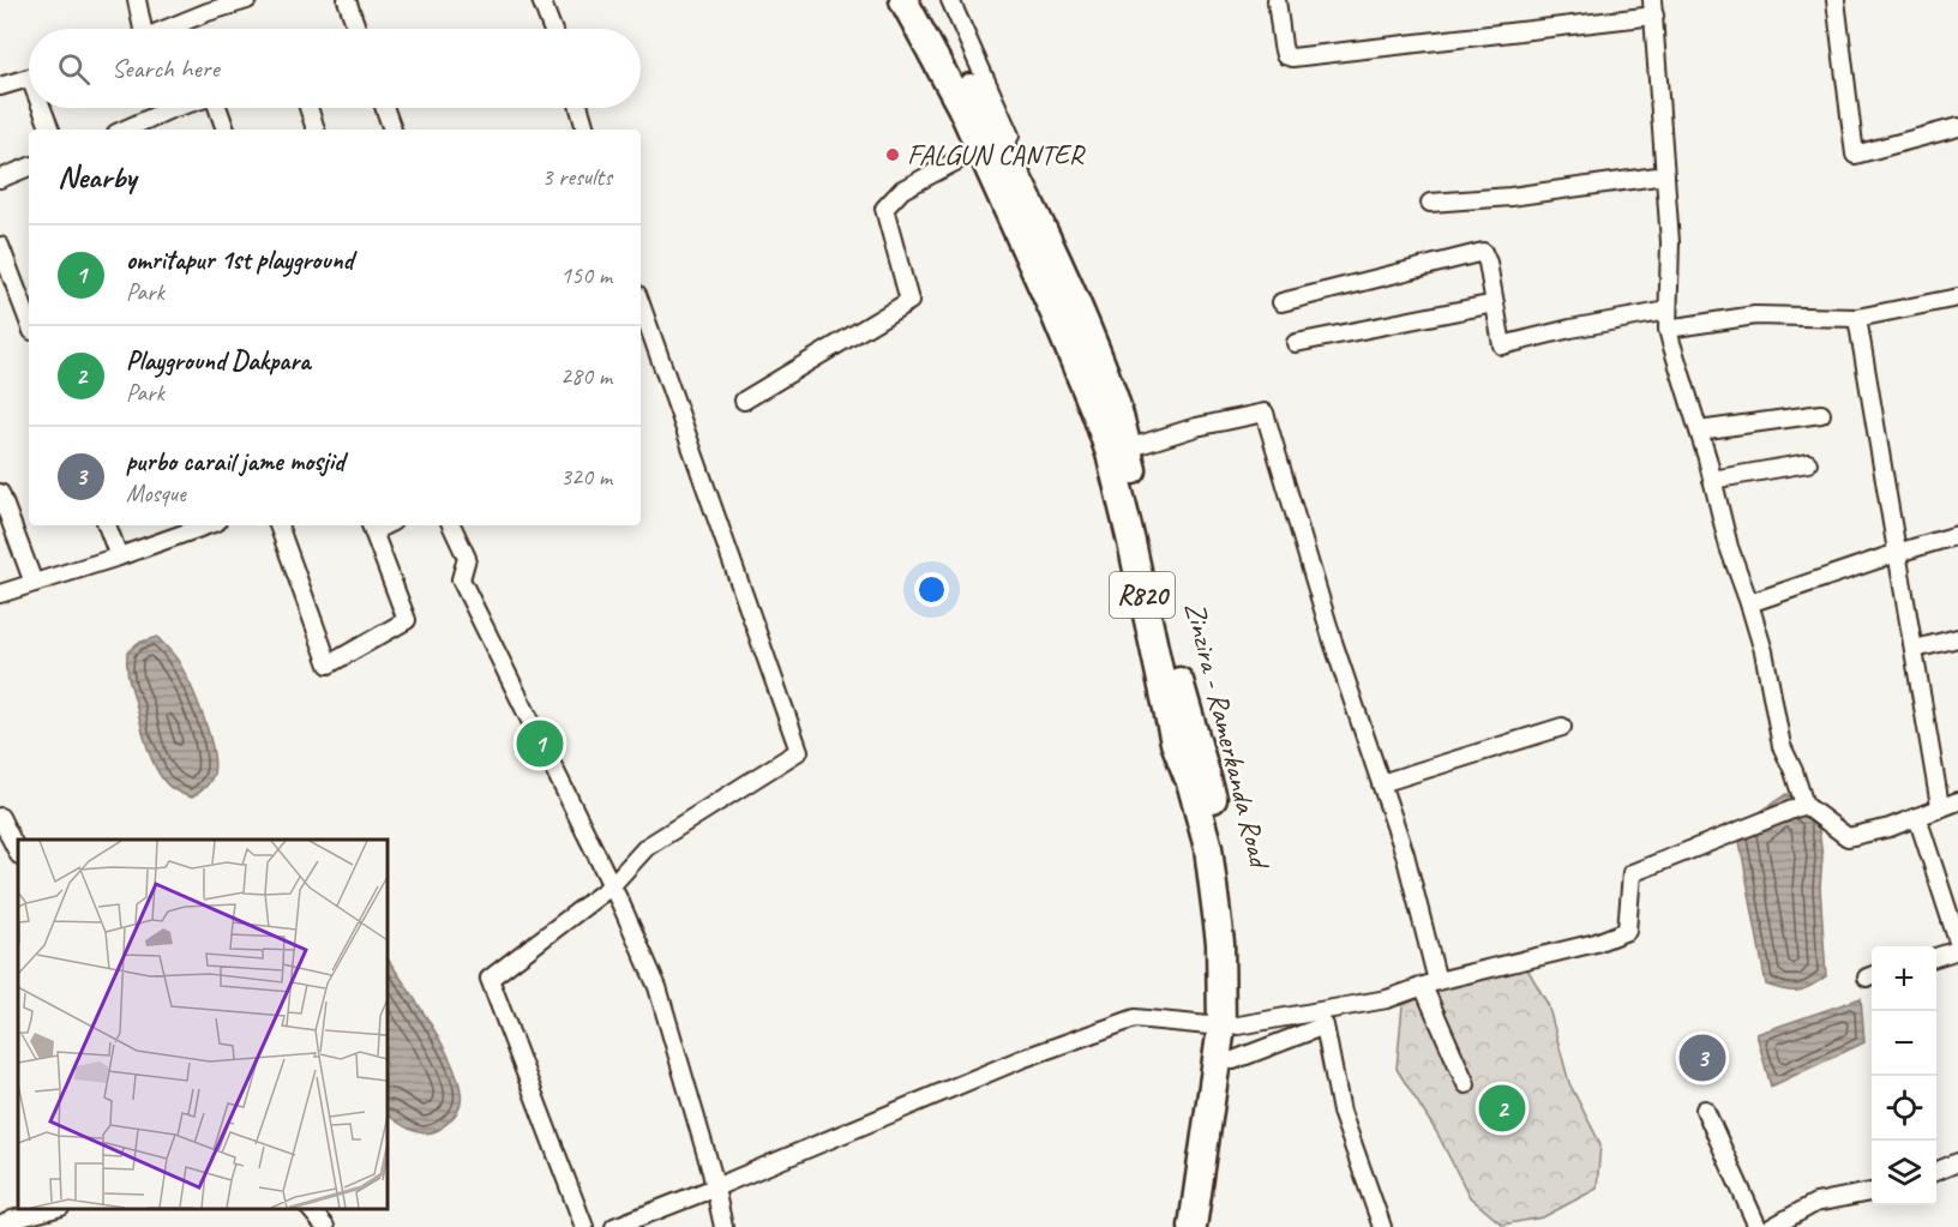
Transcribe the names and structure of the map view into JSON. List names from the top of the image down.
{
  "streets": {
    "main road": ["R820", "Zinzira - Ramerkanda Road"]
  },
  "places": ["FALGUN CANTER"],
  "page": {
    "search": "Search here",
    "heading": ["Nearby", "3 results"],
    "list": [
      {
        "mark": "1",
        "name": "omritapur 1st playground",
        "note": "Park",
        "value": "150 m"
      },
      {
        "mark": "2",
        "name": "Playground Dakpara",
        "note": "Park",
        "value": "280 m"
      },
      {
        "mark": "3",
        "name": "purbo carail jame mosjid",
        "note": "Mosque",
        "value": "320 m"
      }
    ],
    "pins": ["1", "3", "2"],
    "map_buttons": ["+", "−"]
  }
}
